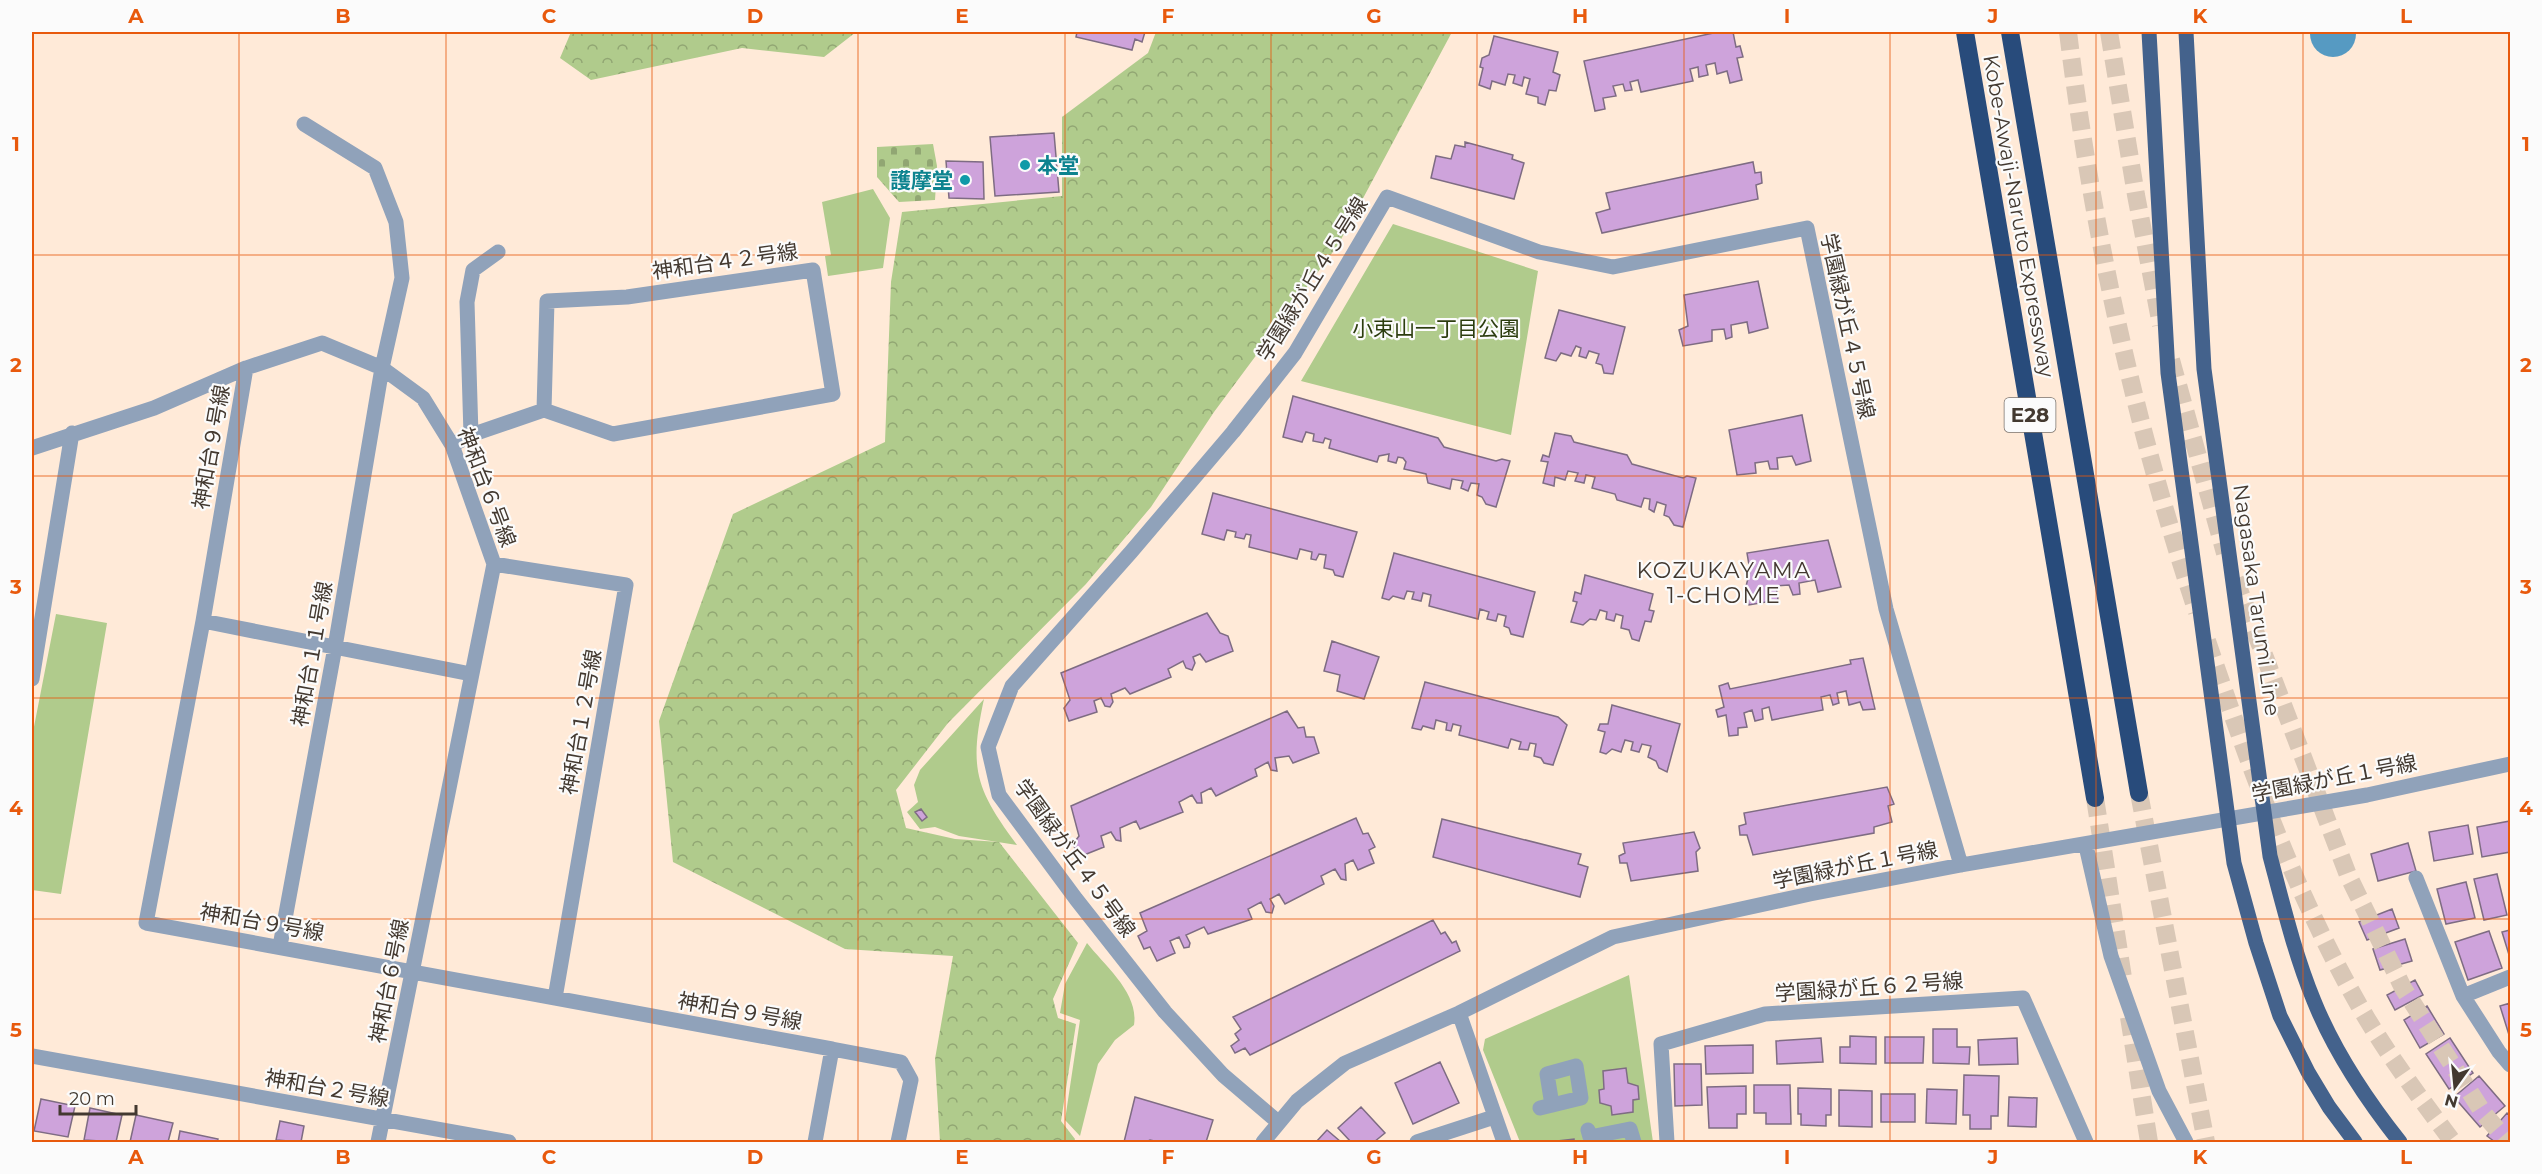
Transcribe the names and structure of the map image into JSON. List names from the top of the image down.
{
  "streets": {
    "highway": ["Kobe-Awaji-Naruto Expressway", "E28"],
    "main road": ["Nagasaka Tarumi Line"],
    "street": [
      "神和台４２号線",
      "学園緑が丘４５号線",
      "神和台９号線",
      "神和台６号線",
      "神和台１１号線",
      "神和台１２号線",
      "学園緑が丘１号線",
      "学園緑が丘６２号線",
      "神和台２号線"
    ]
  },
  "crossings": [
    ["学園緑が丘４５号線", "学園緑が丘１号線"],
    ["神和台９号線", "神和台６号線"],
    ["神和台９号線", "神和台１１号線"],
    ["神和台９号線", "神和台１２号線"],
    ["神和台６号線", "神和台１１号線"],
    ["神和台６号線", "神和台１２号線"],
    ["神和台６号線", "神和台２号線"]
  ],
  "districts": ["KOZUKAYAMA 1-CHOME"],
  "parks": ["小束山一丁目公園"],
  "places": ["本堂", "護摩堂"],
  "scale_bar": "20 m",
  "north": "bottom",
  "grid": {
    "columns": [
      "A",
      "B",
      "C",
      "D",
      "E",
      "F",
      "G",
      "H",
      "I",
      "J",
      "K",
      "L"
    ],
    "rows": [
      "1",
      "2",
      "3",
      "4",
      "5"
    ]
  }
}
